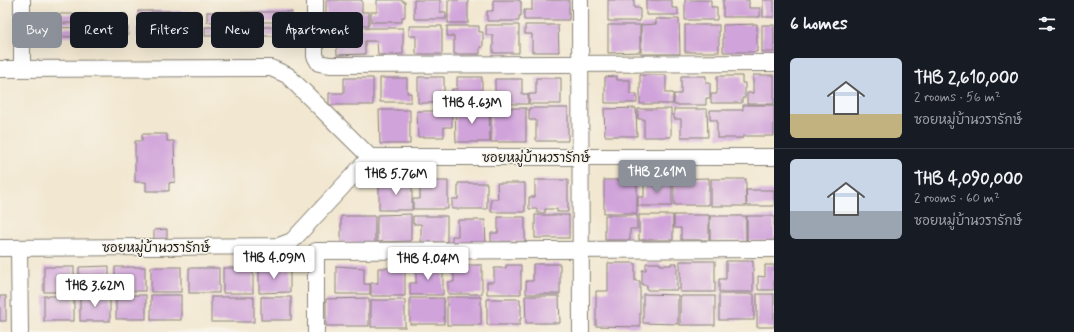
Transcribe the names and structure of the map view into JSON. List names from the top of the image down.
{
  "streets": {
    "street": ["ซอยหมู่บ้านวรารักษ์"]
  },
  "page": {
    "heading": "6 homes",
    "chip": [
      "Buy",
      "Rent",
      "Filters",
      "New",
      "Apartment"
    ],
    "list": [
      {
        "name": "THB 2,610,000",
        "note": "2 rooms · 56 m² · ซอยหมู่บ้านวรารักษ์"
      },
      {
        "name": "THB 4,090,000",
        "note": "2 rooms · 60 m² · ซอยหมู่บ้านวรารักษ์"
      }
    ],
    "price": [
      "THB 4.63M",
      "THB 2.61M",
      "THB 5.76M",
      "THB 4.09M",
      "THB 4.04M",
      "THB 3.62M"
    ]
  }
}
